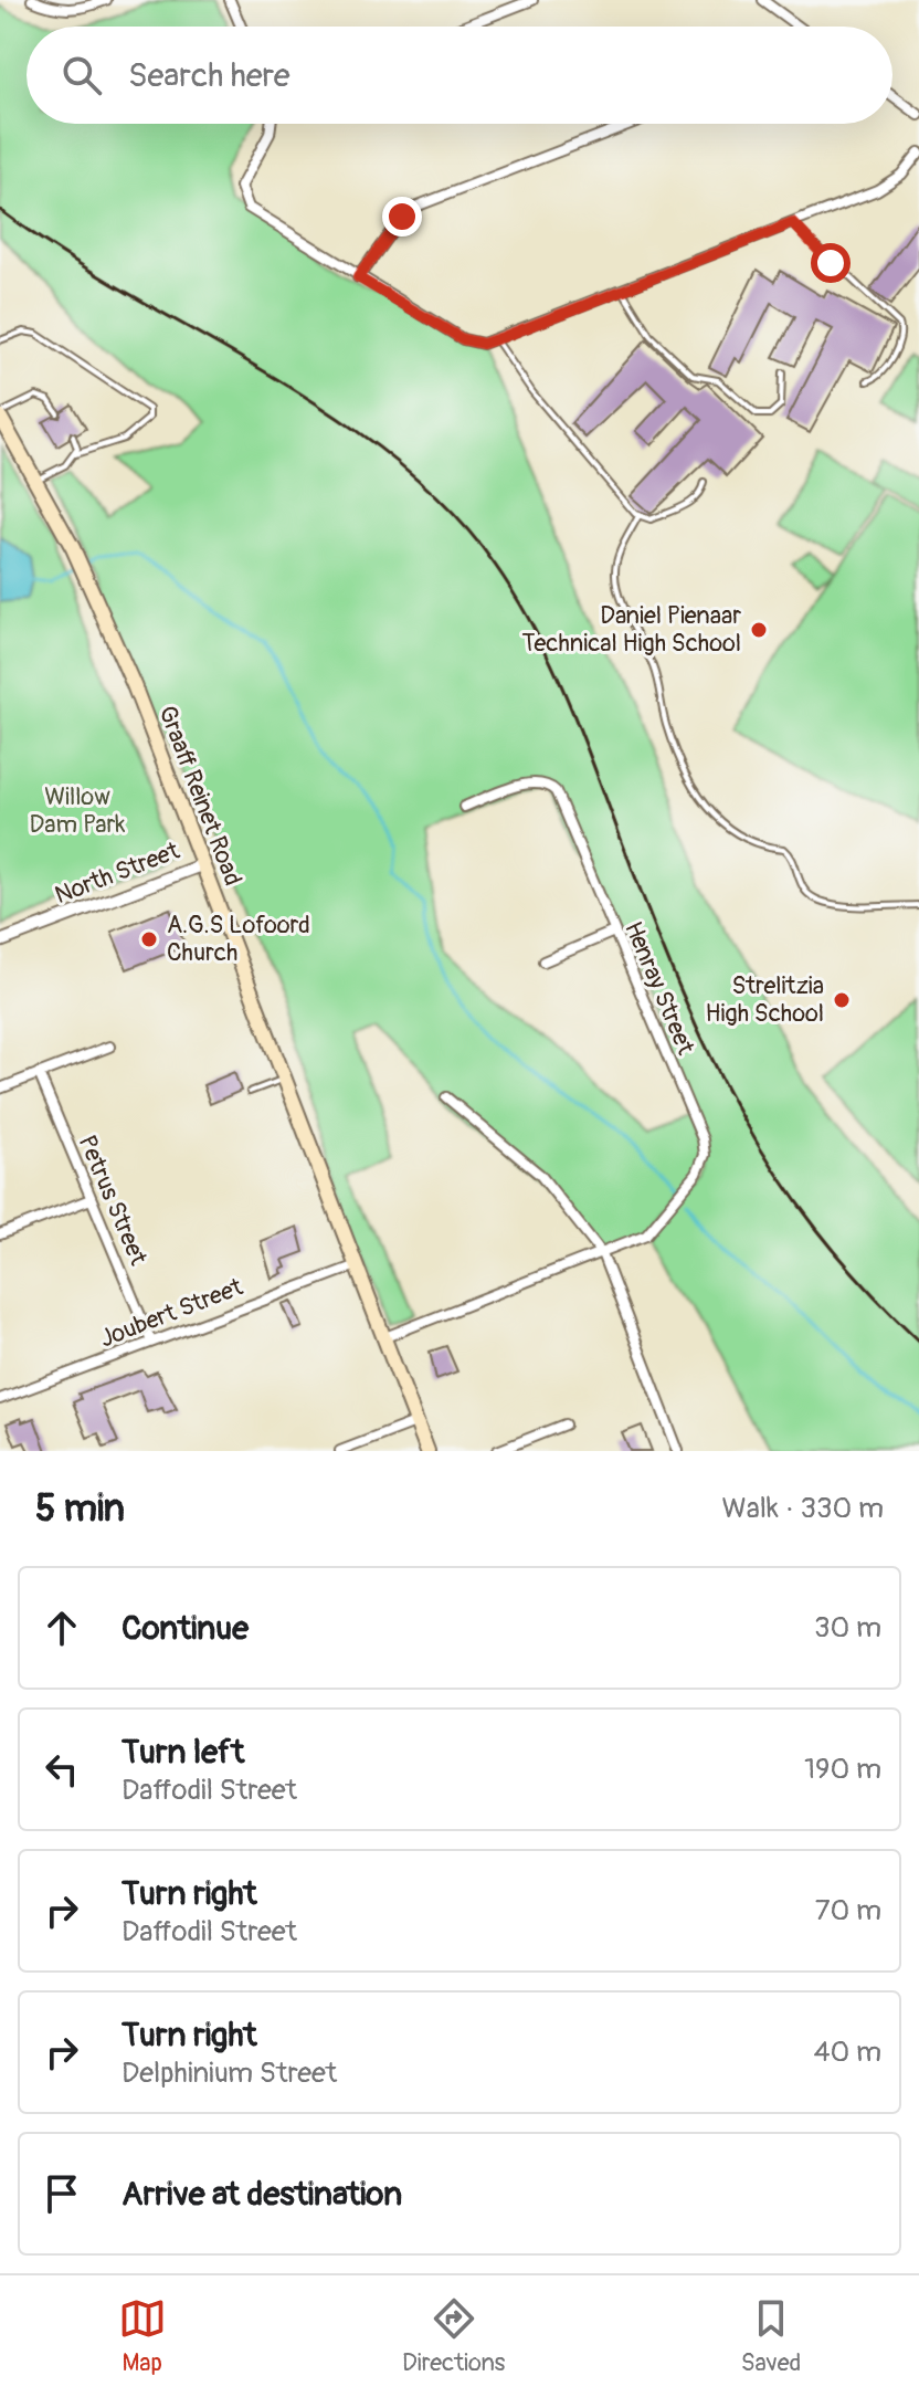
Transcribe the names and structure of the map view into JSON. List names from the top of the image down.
{
  "streets": {
    "main road": ["Graaff Reinet Road"],
    "street": [
      "North Street",
      "Henray Street",
      "Petrus Street",
      "Joubert Street"
    ]
  },
  "crossings": [
    ["Graaff Reinet Road", "North Street"],
    ["Graaff Reinet Road", "Joubert Street"],
    ["Petrus Street", "Joubert Street"]
  ],
  "parks": ["Willow Dam Park"],
  "places": ["Daniel Pienaar Technical High School", "A.G.S Lofoord Church", "Strelitzia High School"],
  "page": {
    "search": "Search here",
    "heading": ["5 min", "Walk · 330 m"],
    "list": [
      ["Continue", "30 m"],
      ["Turn left", "Daffodil Street", "190 m"],
      ["Turn right", "Daffodil Street", "70 m"],
      ["Turn right", "Delphinium Street", "40 m"],
      "Arrive at destination"
    ],
    "nav": ["Map", "Directions", "Saved"]
  }
}
